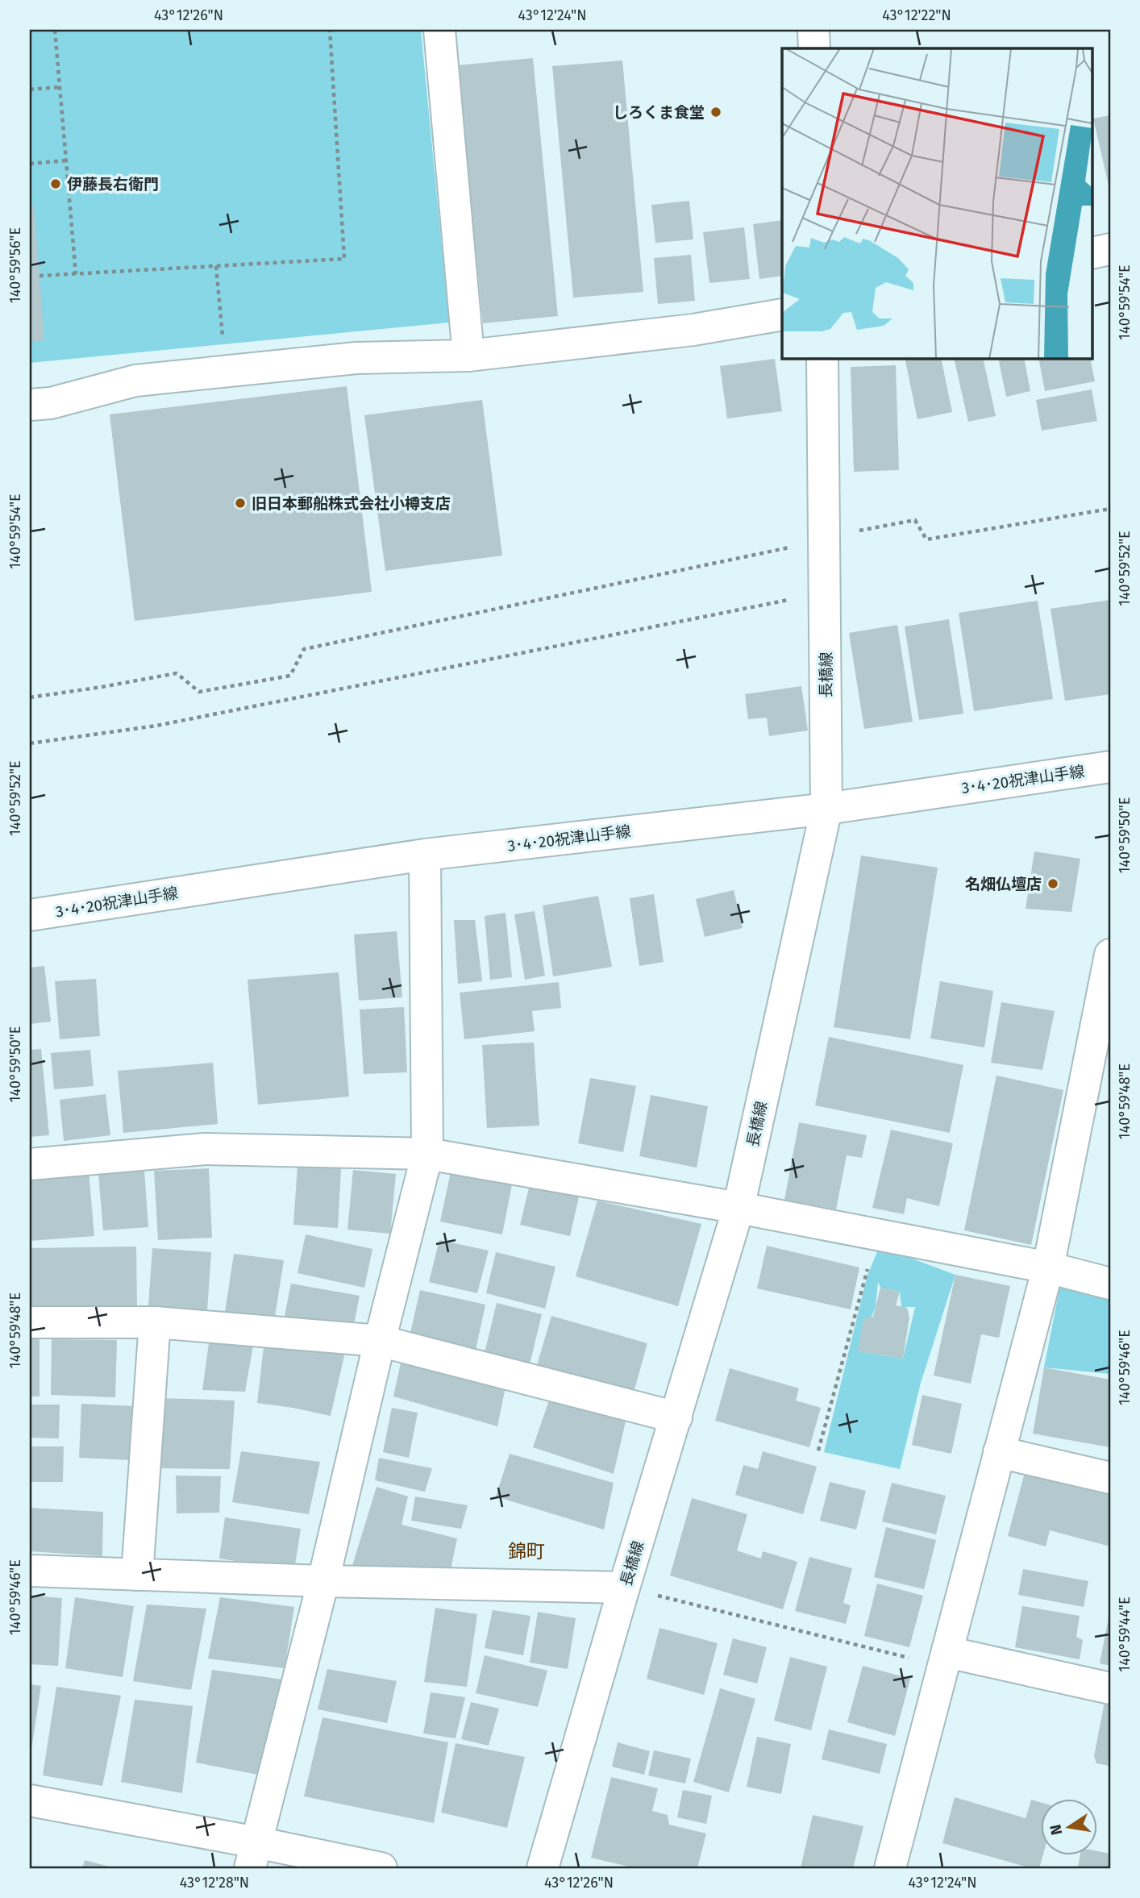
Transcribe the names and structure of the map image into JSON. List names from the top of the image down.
{
  "streets": {
    "street": ["長橋線", "3･4･20祝津山手線"]
  },
  "crossings": [
    ["長橋線", "3･4･20祝津山手線"]
  ],
  "districts": ["錦町"],
  "places": [
    "しろくま食堂",
    "伊藤長右衛門",
    "旧日本郵船株式会社小樽支店",
    "名畑仏壇店"
  ],
  "north": "left",
  "coordinates": [
    "43°12'26\"N",
    "43°12'24\"N",
    "43°12'22\"N",
    "140°59'56\"E",
    "140°59'54\"E",
    "140°59'52\"E",
    "140°59'50\"E",
    "140°59'48\"E",
    "140°59'46\"E",
    "140°59'44\"E",
    "43°12'28\"N"
  ]
}
